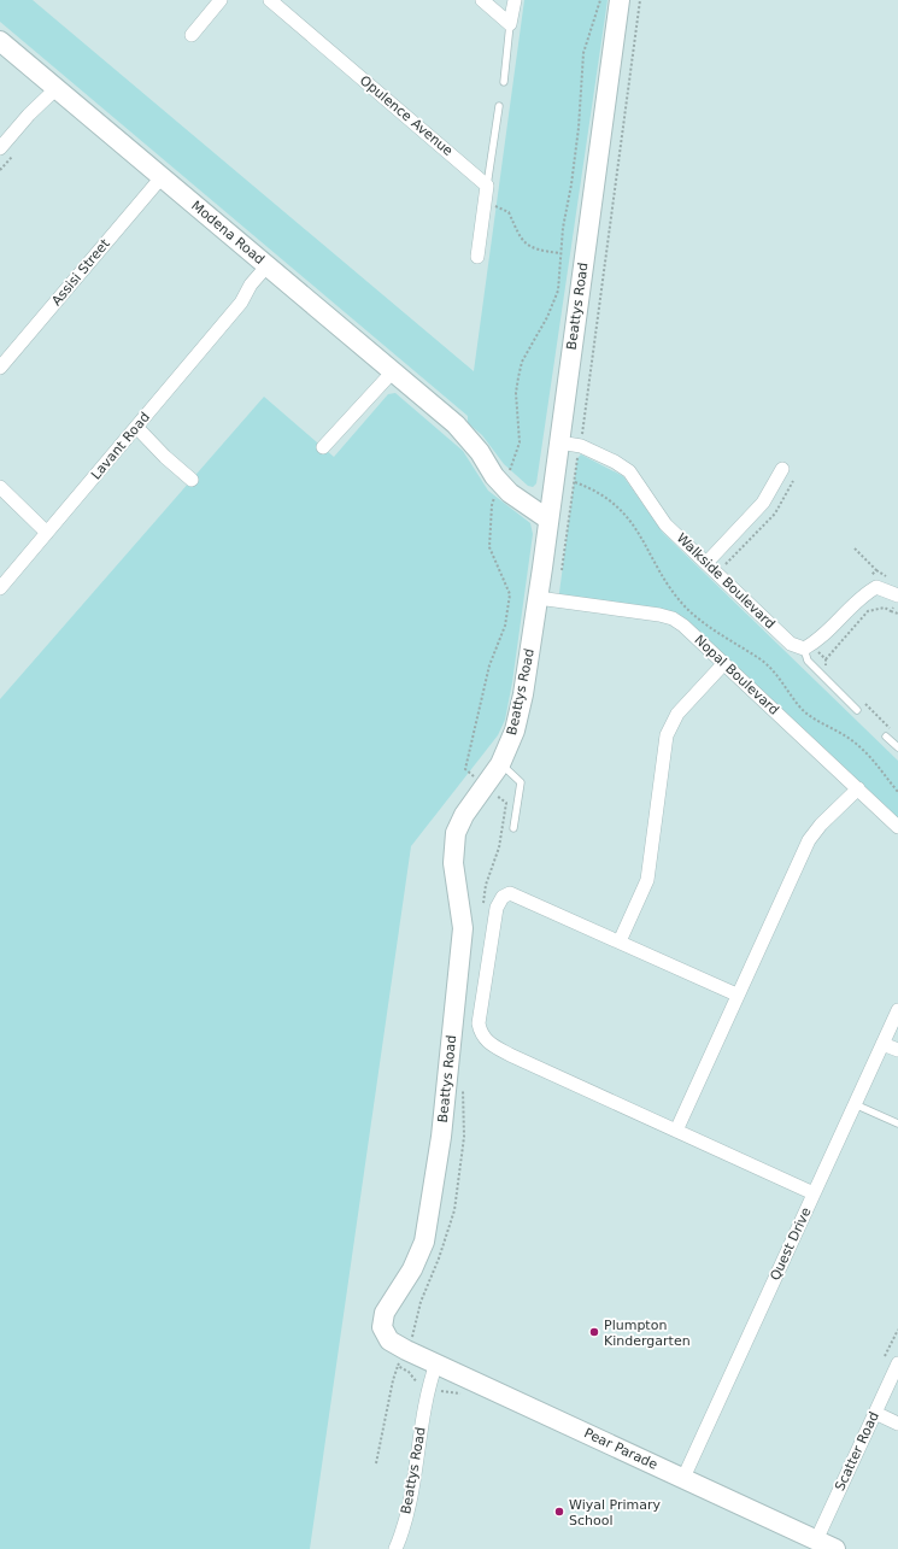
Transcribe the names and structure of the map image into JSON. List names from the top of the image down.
{
  "streets": {
    "street": [
      "Opulence Avenue",
      "Modena Road",
      "Assisi Street",
      "Beattys Road",
      "Lavant Road",
      "Walkside Boulevard",
      "Nopal Boulevard",
      "Quest Drive",
      "Pear Parade",
      "Scatter Road"
    ]
  },
  "crossings": [
    ["Modena Road", "Assisi Street"],
    ["Modena Road", "Beattys Road"],
    ["Modena Road", "Lavant Road"],
    ["Beattys Road", "Walkside Boulevard"],
    ["Beattys Road", "Nopal Boulevard"],
    ["Beattys Road", "Pear Parade"],
    ["Quest Drive", "Pear Parade"],
    ["Pear Parade", "Scatter Road"]
  ],
  "places": ["Plumpton Kindergarten", "Wiyal Primary School"]
}
